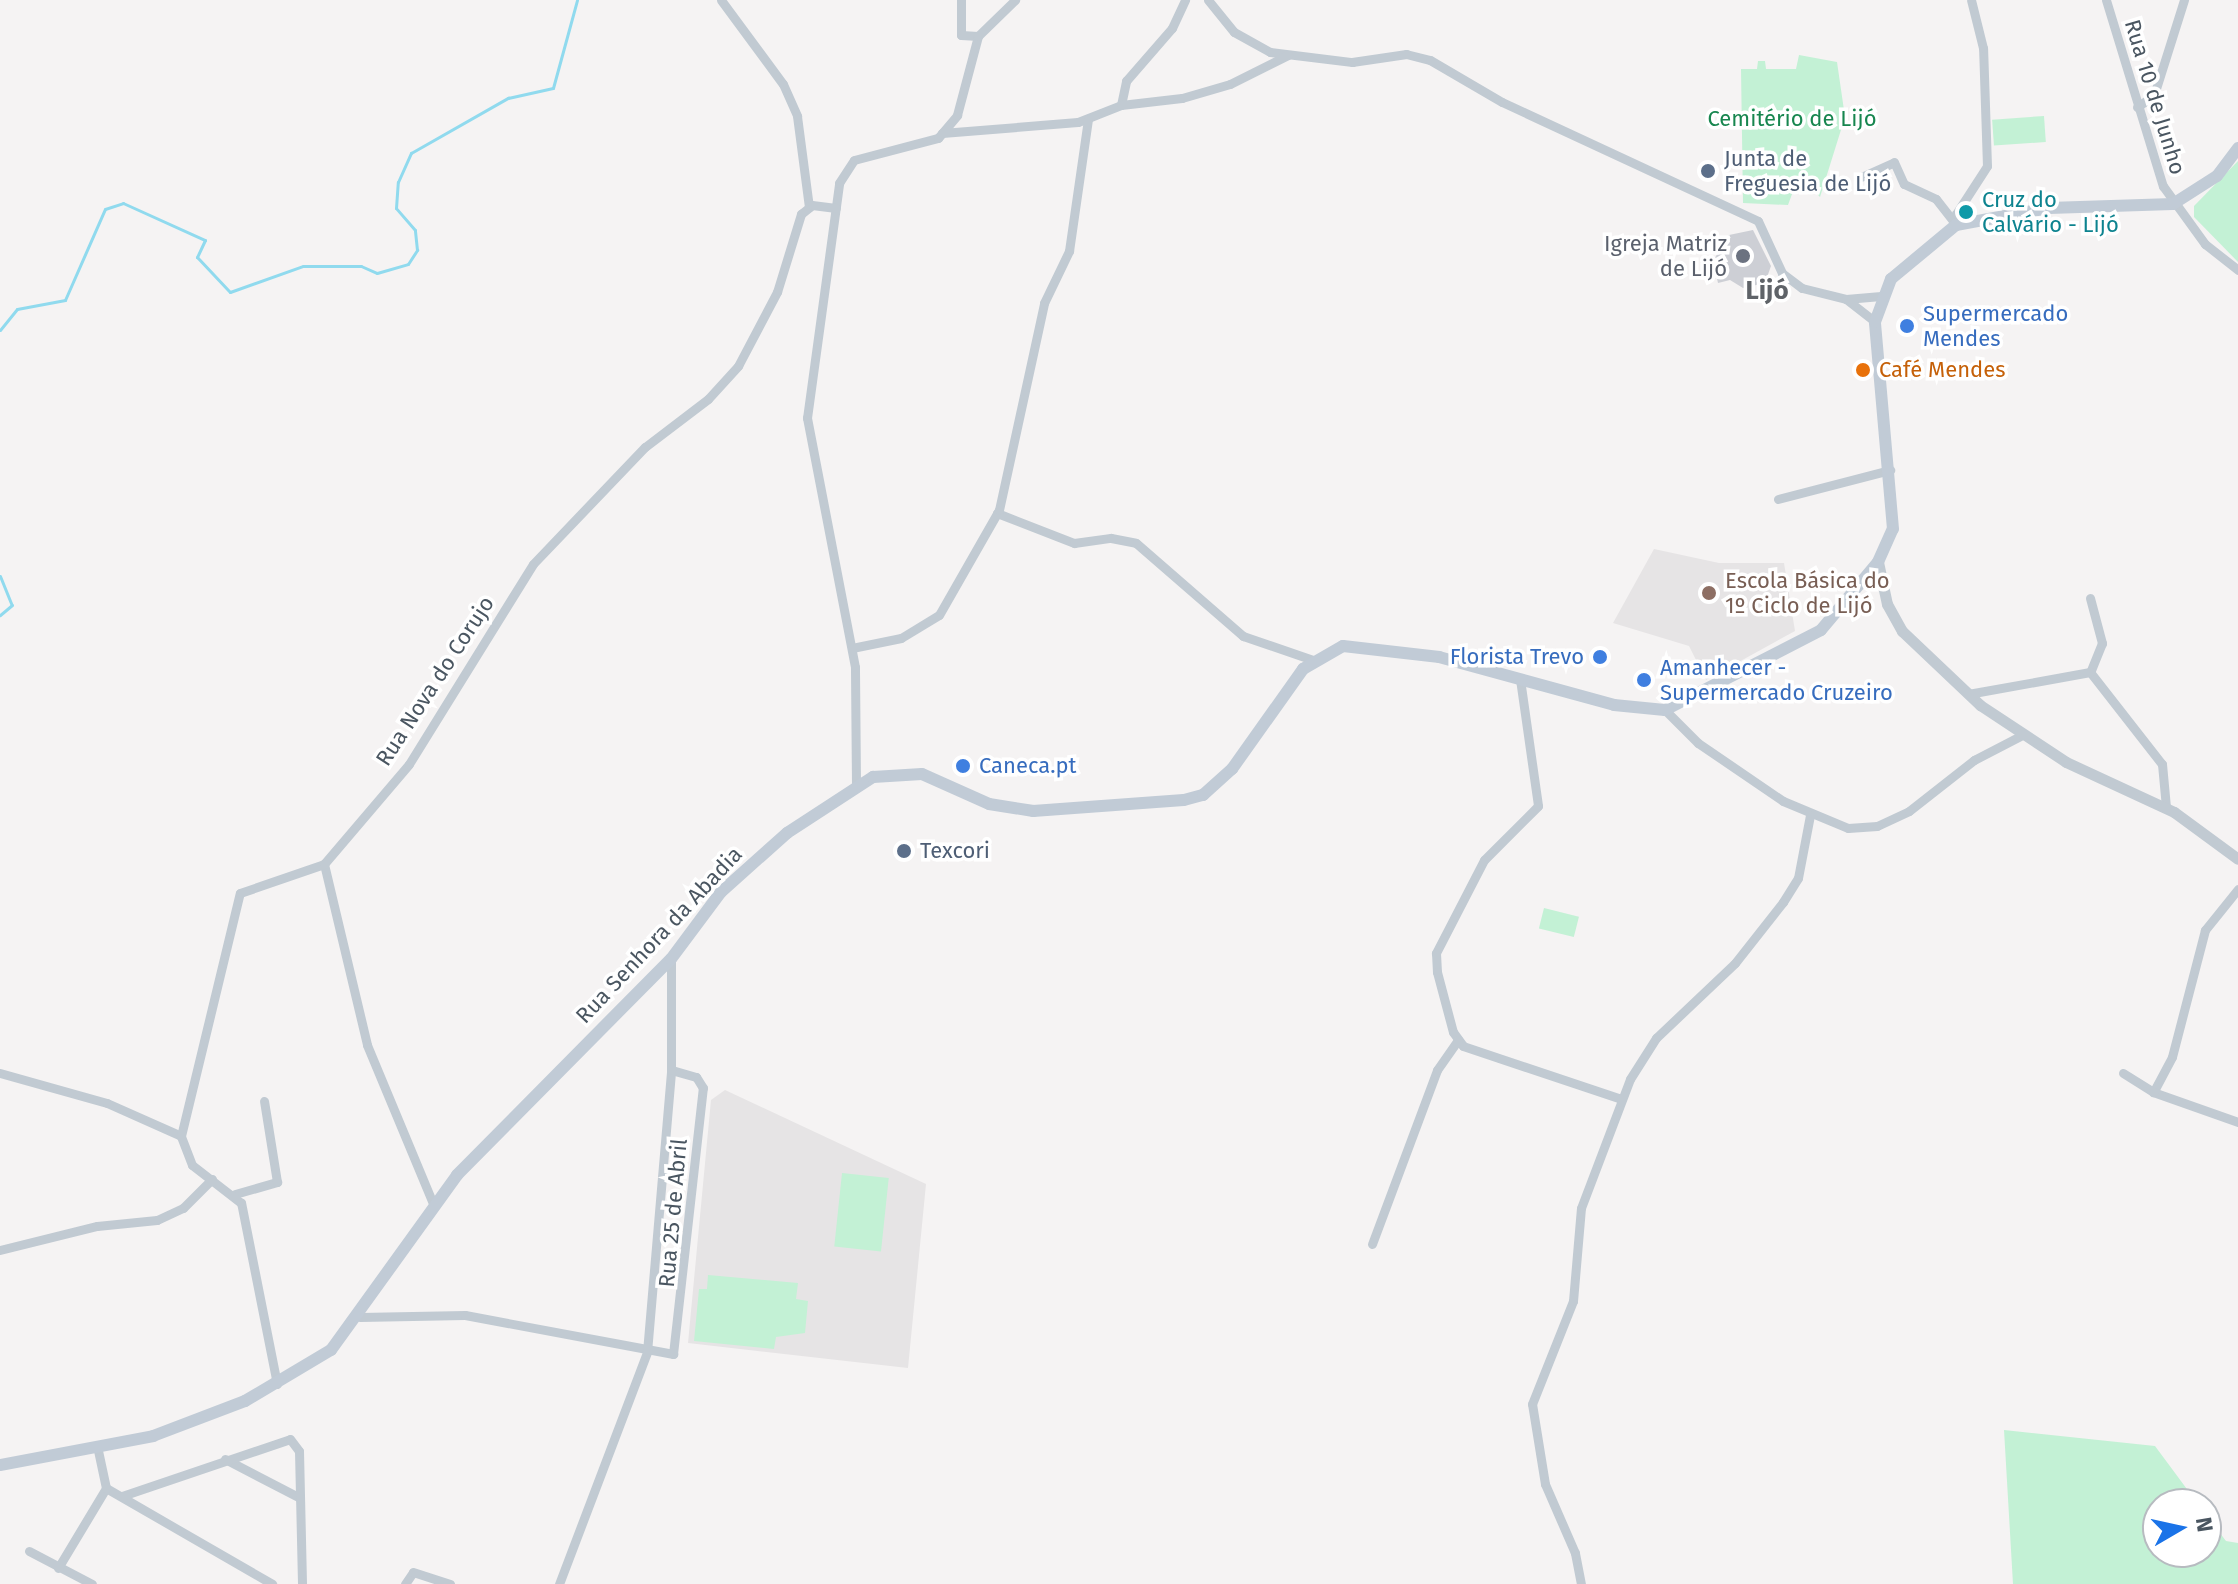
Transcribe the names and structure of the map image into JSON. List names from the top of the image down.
{
  "streets": {
    "main road": ["Rua Senhora da Abadia"],
    "street": ["Rua 10 de Junho", "Rua Nova do Corujo", "Rua 25 de Abril"]
  },
  "crossings": [
    ["Rua Senhora da Abadia", "Rua 25 de Abril"]
  ],
  "districts": ["Lijó"],
  "parks": ["Cemitério de Lijó"],
  "places": [
    "Junta de Freguesia de Lijó",
    "Cruz do Calvário - Lijó",
    "Igreja Matriz de Lijó",
    "Supermercado Mendes",
    "Café Mendes",
    "Escola Básica do 1º Ciclo de Lijó",
    "Florista Trevo",
    "Amanhecer - Supermercado Cruzeiro",
    "Caneca.pt",
    "Texcori"
  ],
  "north": "right"
}
